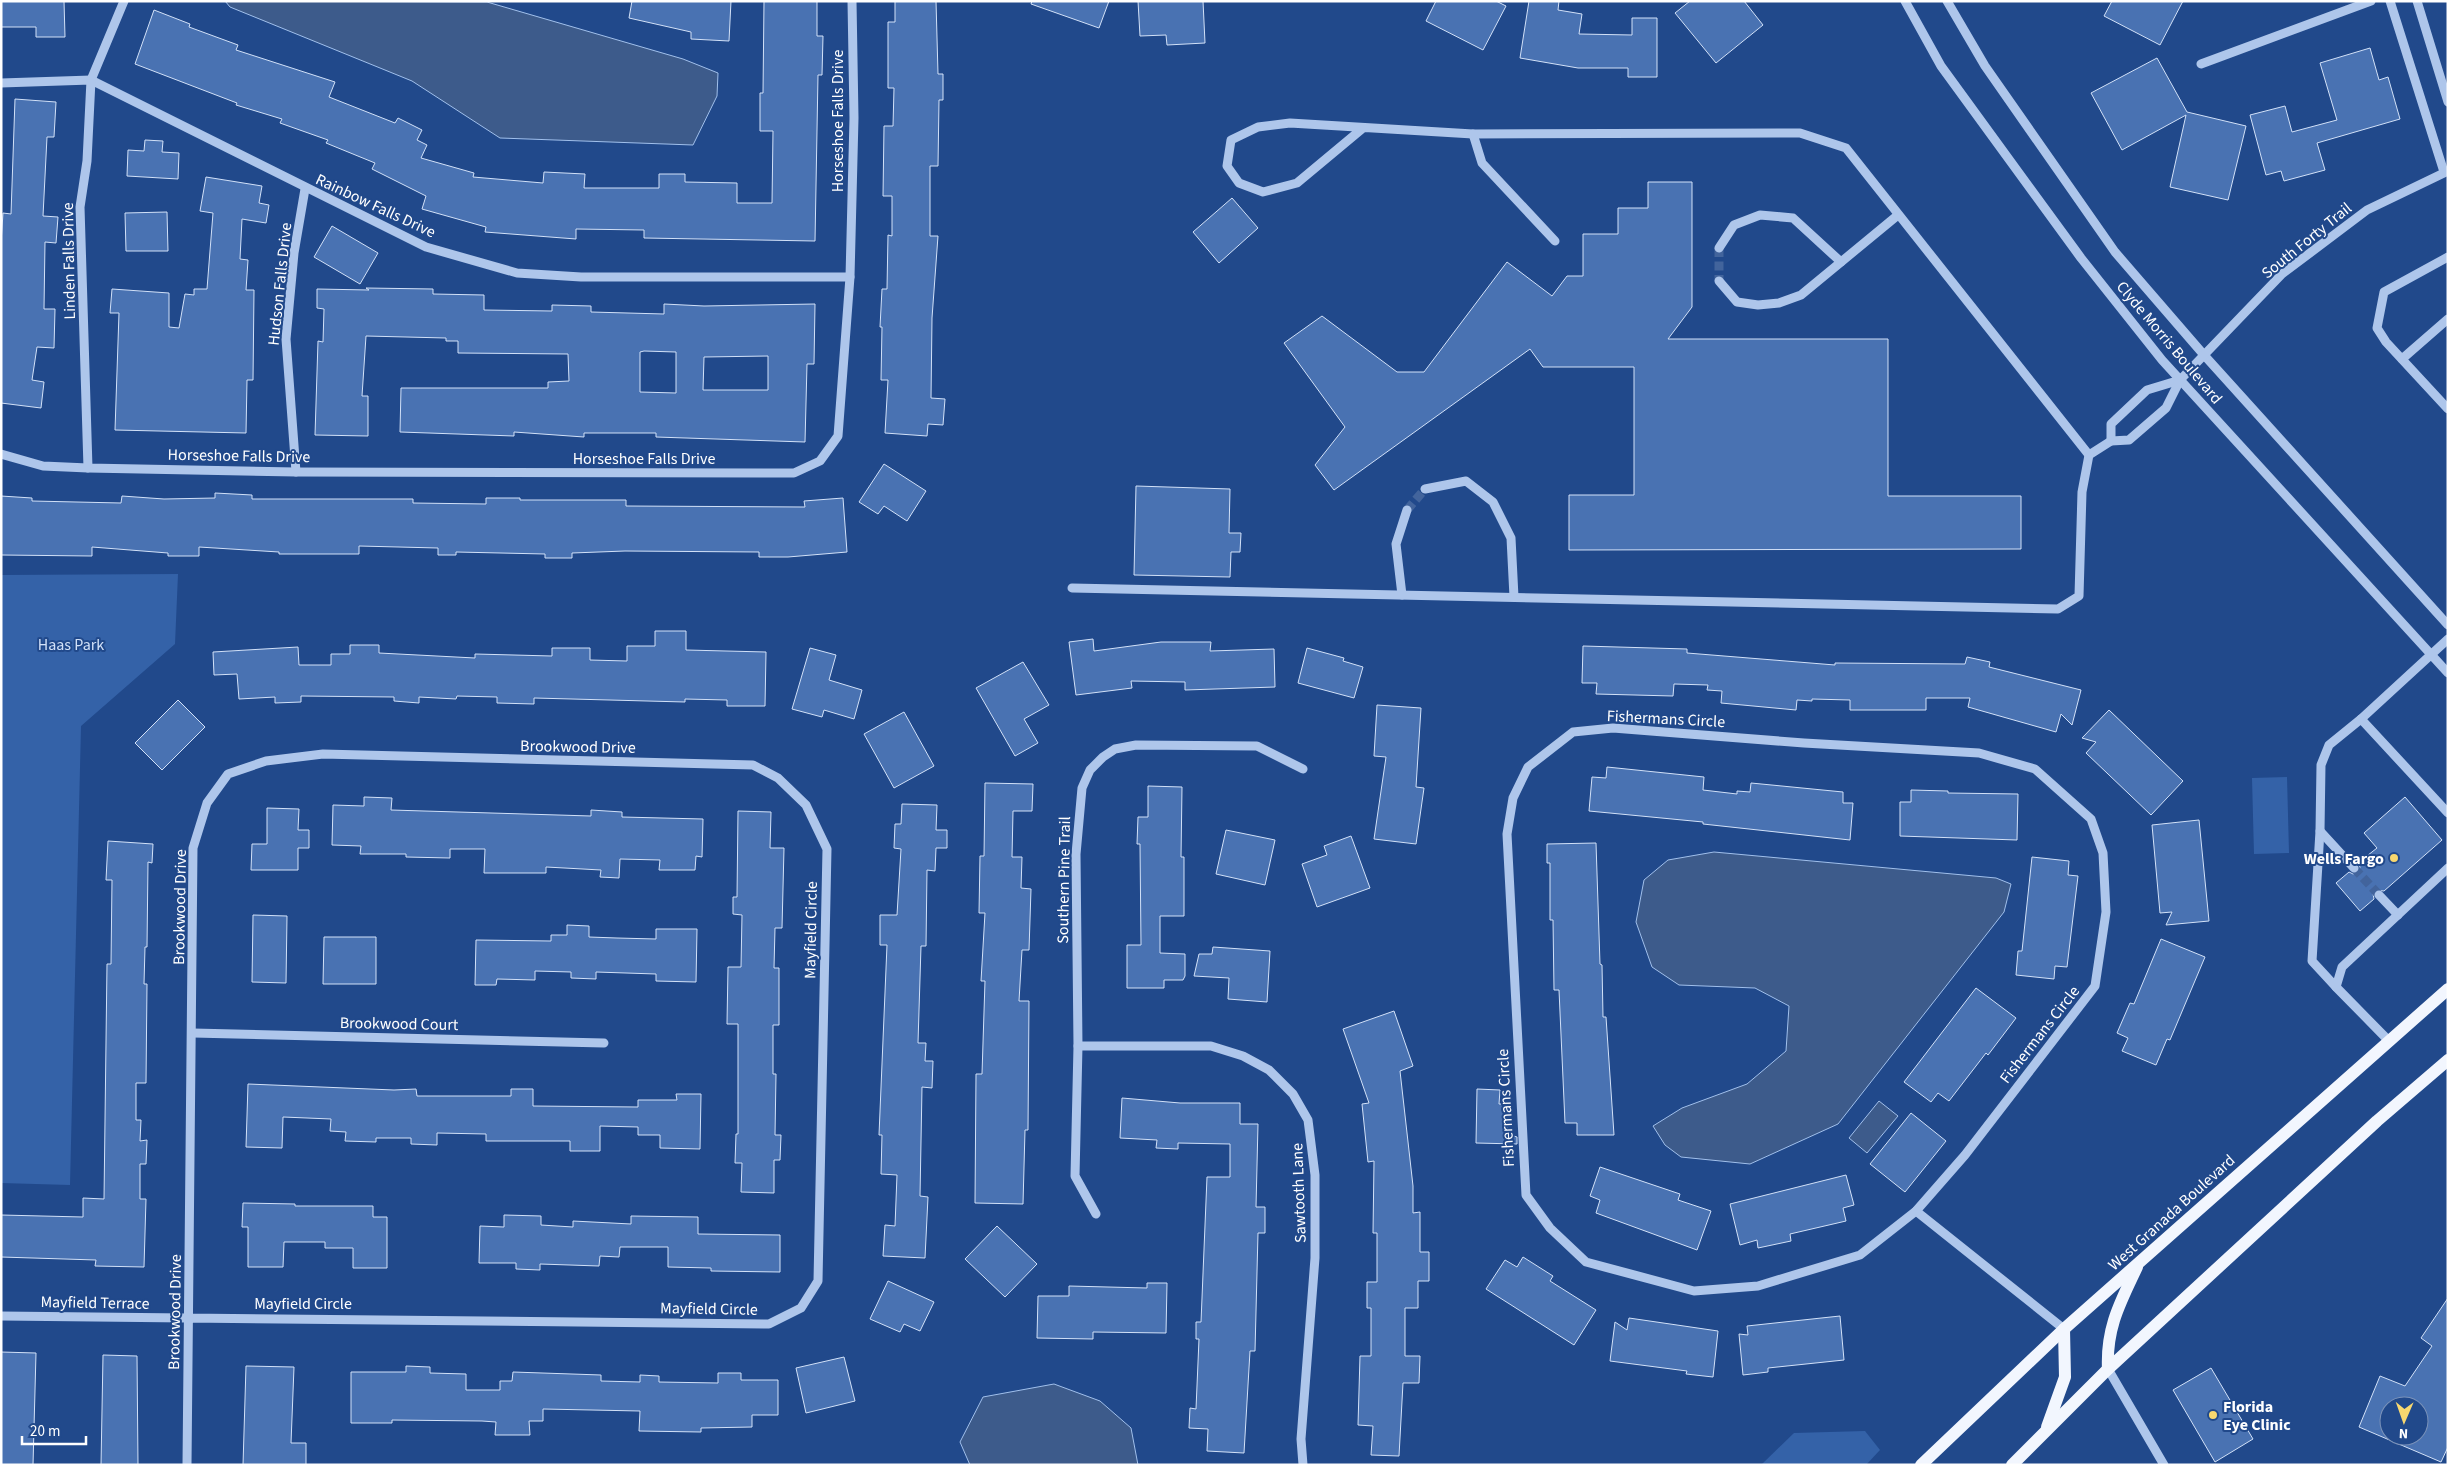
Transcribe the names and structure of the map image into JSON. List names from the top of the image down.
{
  "streets": {
    "main road": ["West Granada Boulevard"],
    "street": [
      "Horseshoe Falls Drive",
      "Rainbow Falls Drive",
      "South Forty Trail",
      "Linden Falls Drive",
      "Hudson Falls Drive",
      "Clyde Morris Boulevard",
      "Fishermans Circle",
      "Brookwood Drive",
      "Southern Pine Trail",
      "Mayfield Circle",
      "Brookwood Court",
      "Sawtooth Lane",
      "Mayfield Terrace"
    ]
  },
  "crossings": [
    ["Horseshoe Falls Drive", "Rainbow Falls Drive"],
    ["Horseshoe Falls Drive", "Linden Falls Drive"],
    ["Horseshoe Falls Drive", "Hudson Falls Drive"],
    ["Rainbow Falls Drive", "Linden Falls Drive"],
    ["Rainbow Falls Drive", "Hudson Falls Drive"],
    ["South Forty Trail", "Clyde Morris Boulevard"],
    ["Brookwood Drive", "Mayfield Circle"],
    ["Brookwood Drive", "Brookwood Court"],
    ["Brookwood Drive", "Mayfield Terrace"],
    ["Southern Pine Trail", "Sawtooth Lane"],
    ["Mayfield Circle", "Mayfield Terrace"]
  ],
  "parks": ["Haas Park"],
  "places": ["Wells Fargo", "Florida Eye Clinic"],
  "scale_bar": "20 m",
  "north": "bottom"
}
